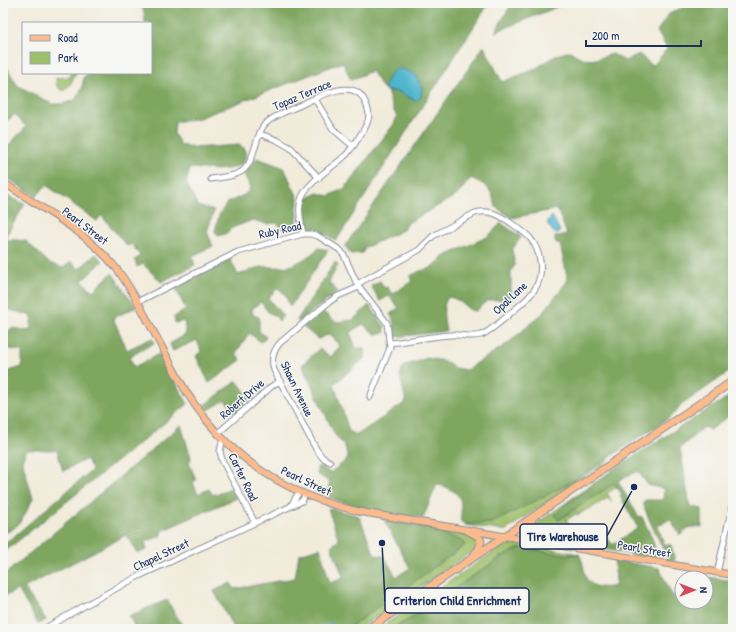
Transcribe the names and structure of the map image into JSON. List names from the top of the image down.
{
  "streets": {
    "main road": ["Pearl Street"],
    "street": [
      "Topaz Terrace",
      "Ruby Road",
      "Opal Lane",
      "Shawn Avenue",
      "Robert Drive",
      "Carter Road",
      "Chapel Street"
    ]
  },
  "crossings": [
    ["Topaz Terrace", "Ruby Road"],
    ["Pearl Street", "Ruby Road"],
    ["Pearl Street", "Robert Drive"],
    ["Pearl Street", "Carter Road"],
    ["Pearl Street", "Chapel Street"],
    ["Ruby Road", "Opal Lane"],
    ["Ruby Road", "Shawn Avenue"],
    ["Opal Lane", "Shawn Avenue"],
    ["Shawn Avenue", "Robert Drive"],
    ["Robert Drive", "Carter Road"],
    ["Carter Road", "Chapel Street"]
  ],
  "places": ["Tire Warehouse", "Criterion Child Enrichment"],
  "legend": ["Road", "Park"],
  "scale_bar": "200 m",
  "north": "right"
}
